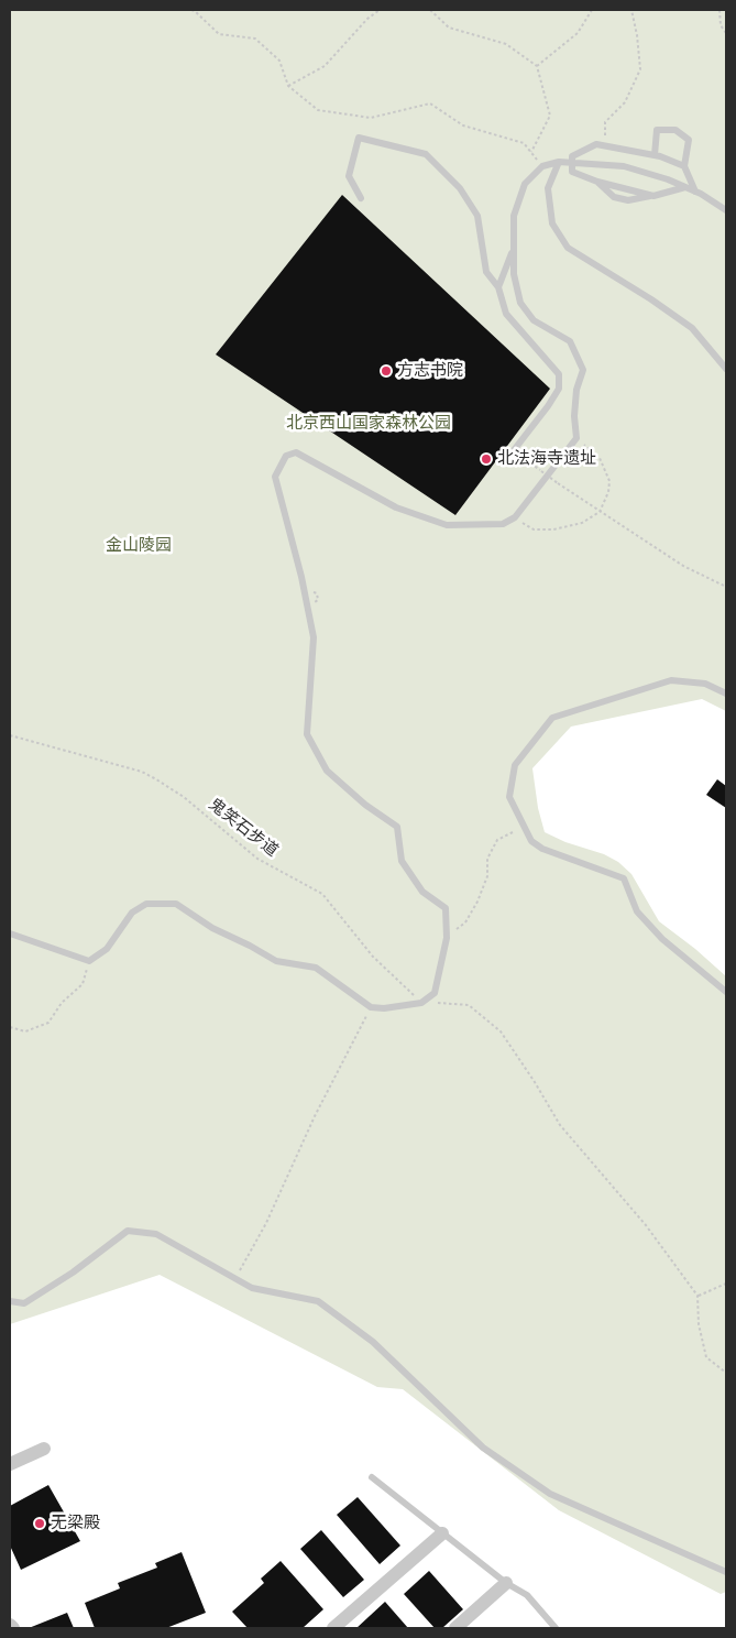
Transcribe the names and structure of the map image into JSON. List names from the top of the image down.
{
  "streets": {
    "path": ["鬼笑石步道"]
  },
  "parks": ["北京西山国家森林公园", "金山陵园"],
  "places": ["方志书院", "北法海寺遗址", "无梁殿"]
}
